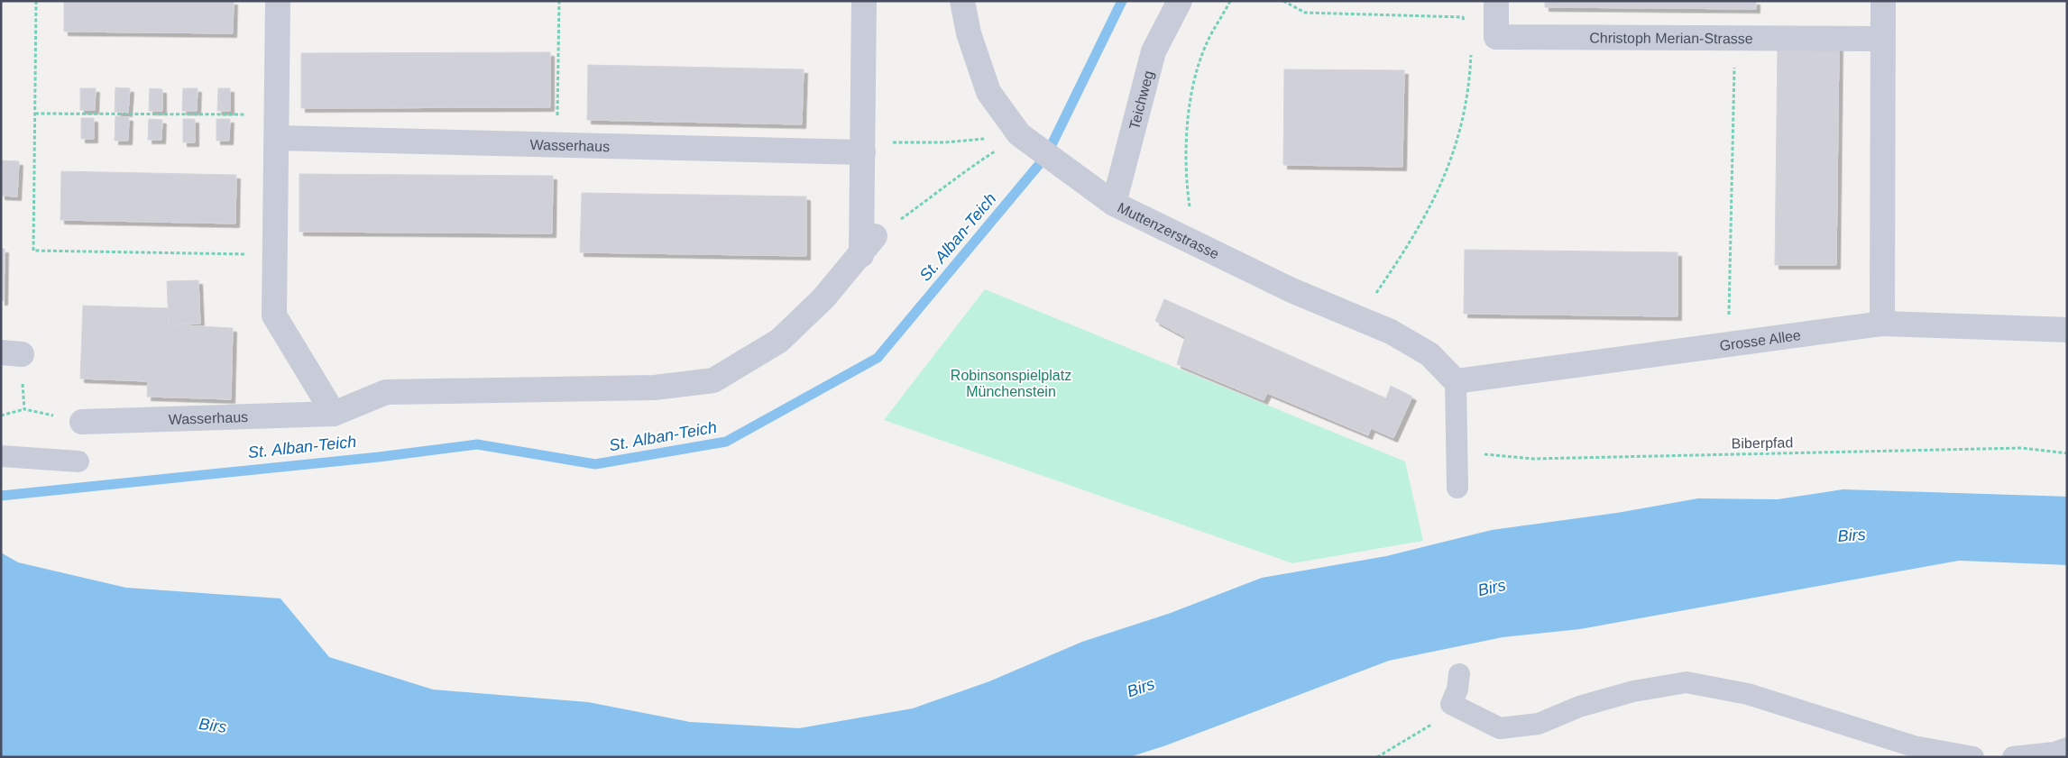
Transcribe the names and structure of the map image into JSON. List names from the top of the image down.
{
  "streets": {
    "street": [
      "Christoph Merian-Strasse",
      "Teichweg",
      "Wasserhaus",
      "Muttenzerstrasse",
      "Grosse Allee"
    ],
    "path": ["Biberpfad"]
  },
  "crossings": [
    ["Teichweg", "Muttenzerstrasse"],
    ["Muttenzerstrasse", "Grosse Allee"]
  ],
  "water": ["St. Alban-Teich", "Birs"],
  "parks": ["Robinsonspielplatz Münchenstein"]
}
